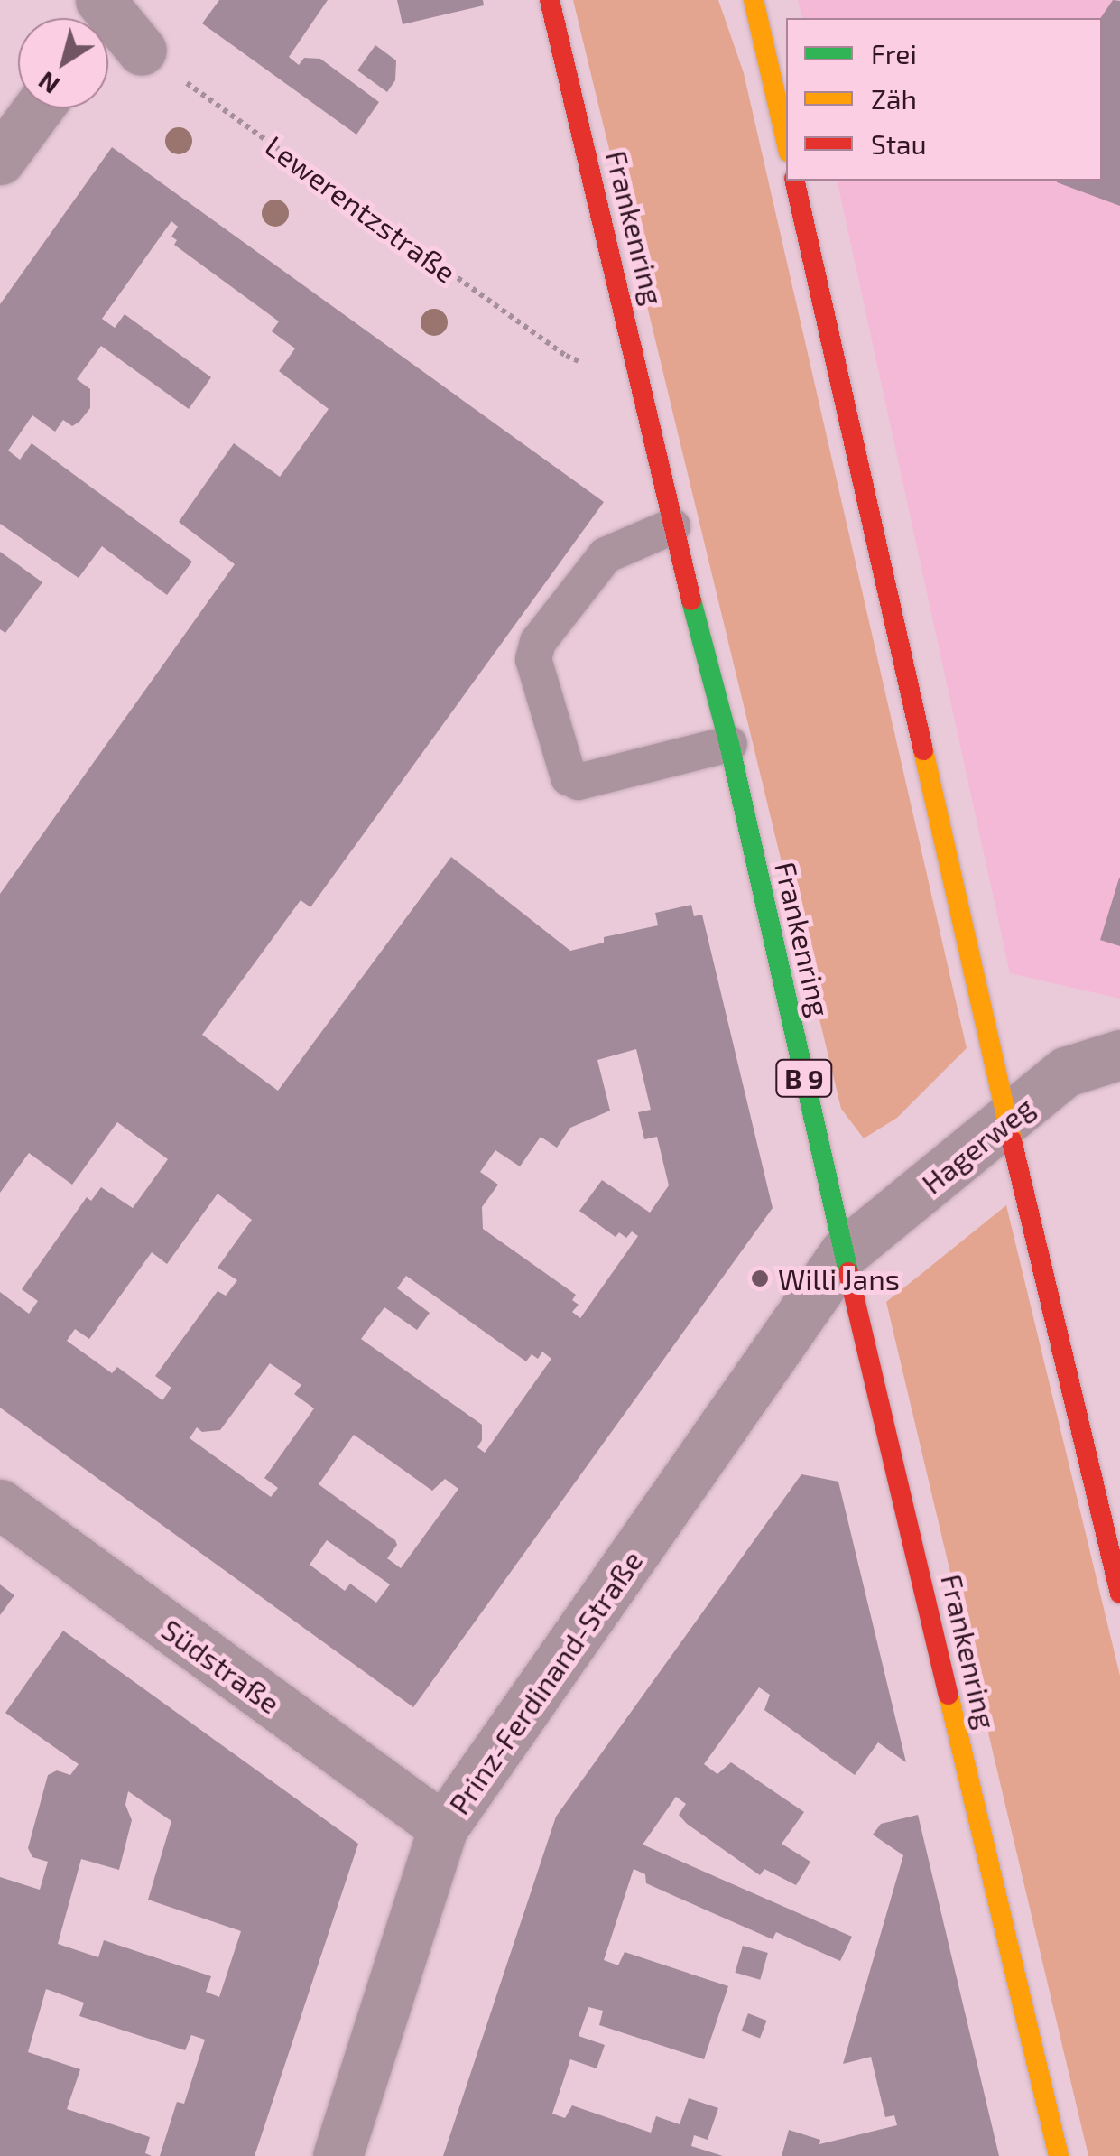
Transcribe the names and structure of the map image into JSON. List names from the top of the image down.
{
  "streets": {
    "main road": ["Frankenring", "B 9"],
    "street": ["Hagerweg", "Südstraße", "Prinz-Ferdinand-Straße"],
    "path": ["Lewerentzstraße"]
  },
  "crossings": [
    ["Lewerentzstraße", "Frankenring"],
    ["Frankenring", "Hagerweg"],
    ["Frankenring", "Prinz-Ferdinand-Straße"],
    ["Hagerweg", "Prinz-Ferdinand-Straße"],
    ["Südstraße", "Prinz-Ferdinand-Straße"]
  ],
  "places": ["Willi Jans"],
  "legend": ["Frei", "Zäh", "Stau"],
  "north": "bottom left"
}
